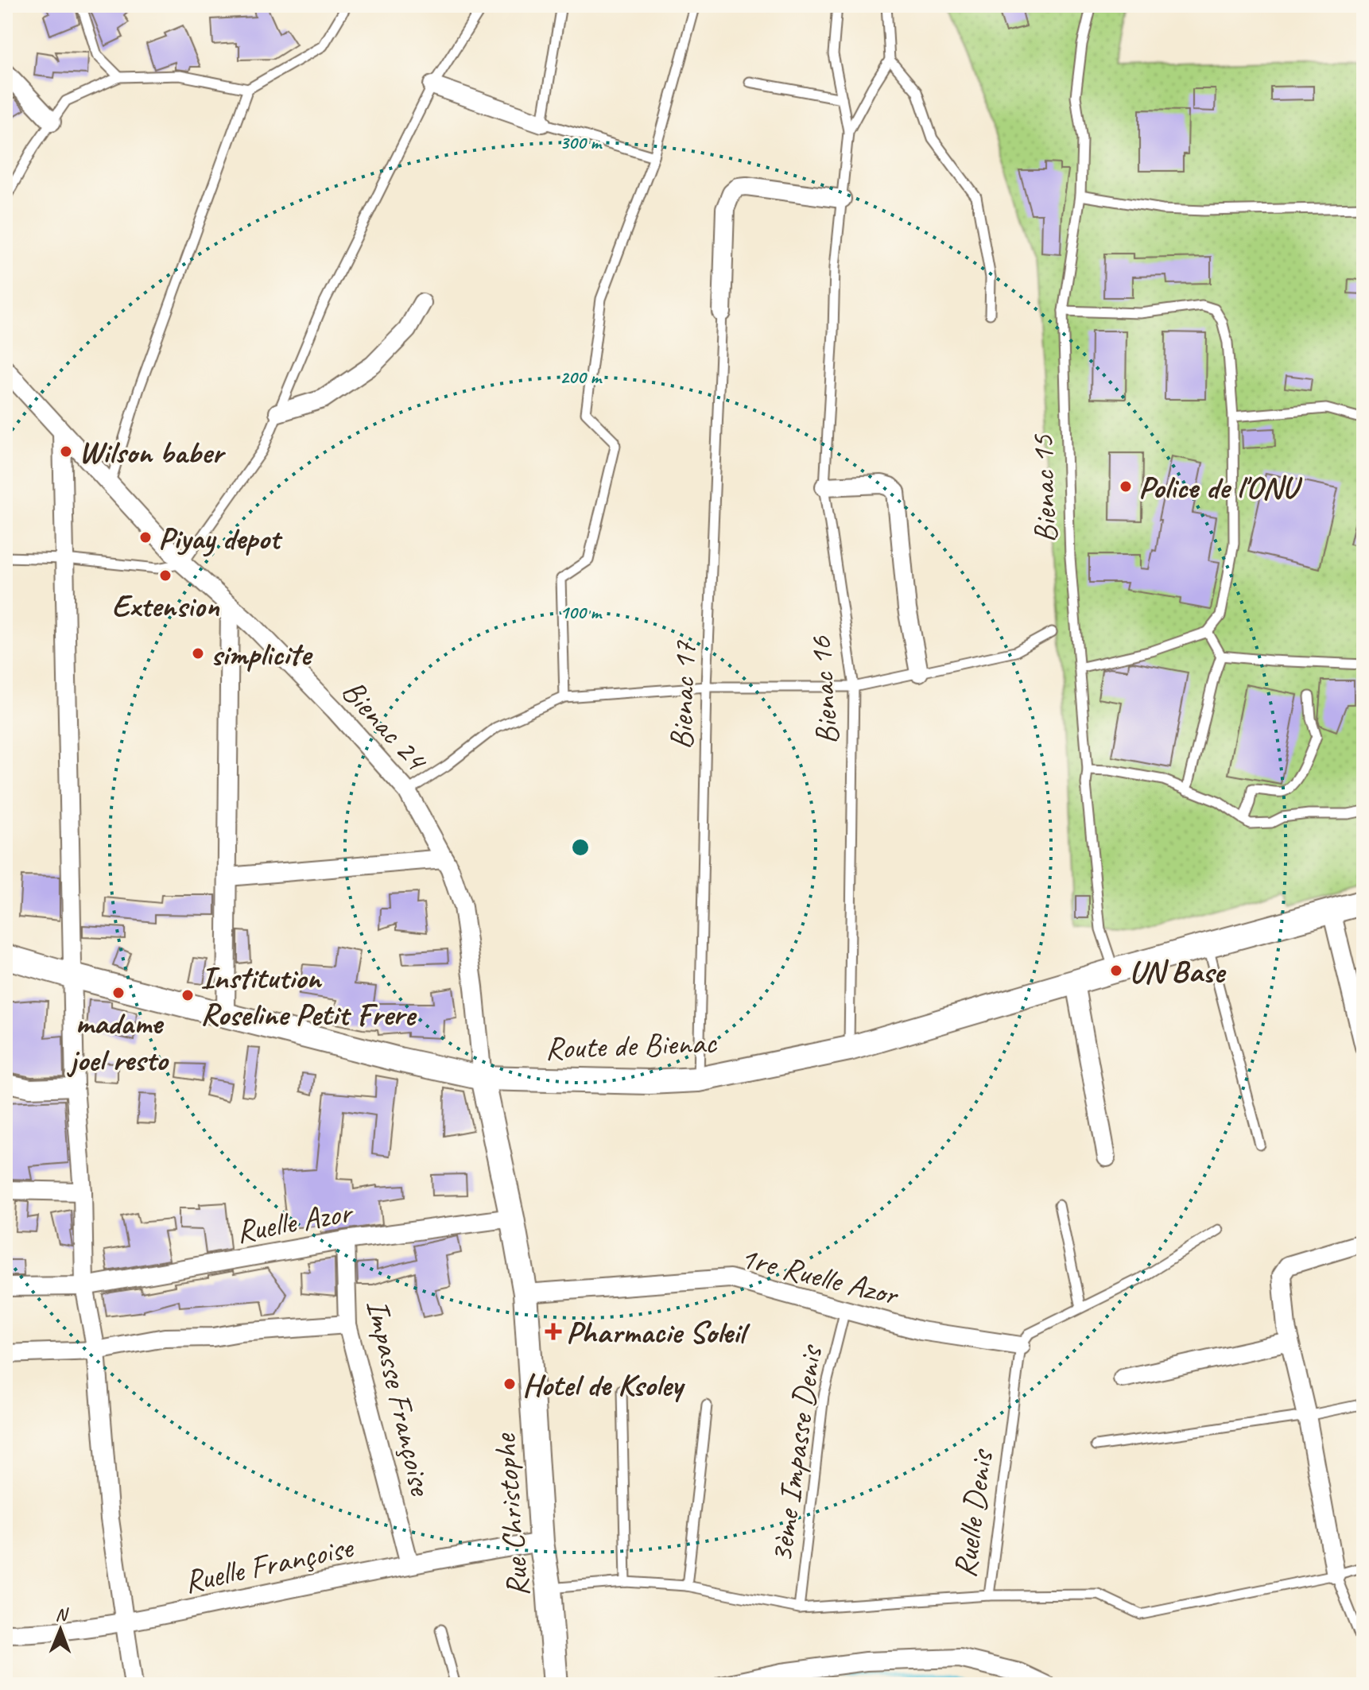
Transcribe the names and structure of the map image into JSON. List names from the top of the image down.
{
  "streets": {
    "main road": ["Route de Bienac", "Rue Christophe"],
    "street": [
      "Bienac 24",
      "Ruelle Azor",
      "1re Ruelle Azor",
      "Impasse Françoise",
      "Ruelle Françoise"
    ],
    "lane": [
      "Bienac 15",
      "Bienac 16",
      "Bienac 17",
      "3ème Impasse Denis",
      "Ruelle Denis"
    ]
  },
  "crossings": [
    ["Bienac 15", "Route de Bienac"],
    ["Bienac 16", "Route de Bienac"],
    ["Bienac 17", "Route de Bienac"],
    ["Bienac 24", "Route de Bienac"],
    ["Bienac 24", "Rue Christophe"],
    ["Route de Bienac", "Rue Christophe"],
    ["Ruelle Azor", "Impasse Françoise"],
    ["Ruelle Azor", "Rue Christophe"],
    ["1re Ruelle Azor", "3ème Impasse Denis"],
    ["1re Ruelle Azor", "Ruelle Denis"],
    ["1re Ruelle Azor", "Rue Christophe"],
    ["Impasse Françoise", "Ruelle Françoise"],
    ["3ème Impasse Denis", "Ruelle Denis"],
    ["Ruelle Denis", "Rue Christophe"],
    ["Rue Christophe", "Ruelle Françoise"]
  ],
  "places": {
    "other": [
      "Wilson baber",
      "Police de l'ONU",
      "Piyay depot",
      "Extension",
      "simplicite",
      "UN Base",
      "madame joel resto",
      "Institution Roseline Petit Frere",
      "Hotel de Ksoley"
    ],
    "health": ["Pharmacie Soleil"]
  },
  "north": "top",
  "rings": ["300 m", "200 m", "100 m"]
}
